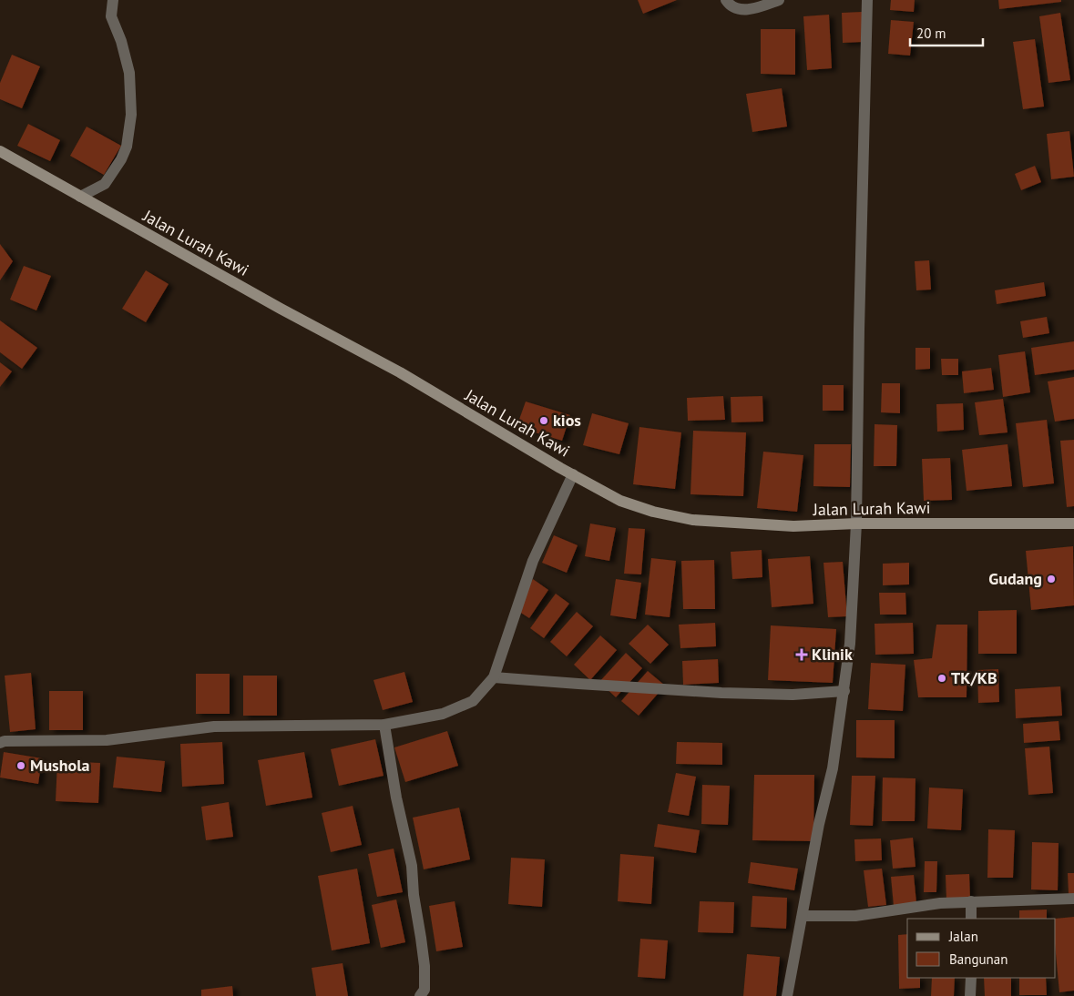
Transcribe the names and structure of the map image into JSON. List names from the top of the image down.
{
  "streets": {
    "street": ["Jalan Lurah Kawi"]
  },
  "places": {
    "other": [
      "kios",
      "Gudang",
      "TK/KB",
      "Mushola"
    ],
    "health": ["Klinik"]
  },
  "legend": ["Jalan", "Bangunan"],
  "scale_bar": "20 m"
}
